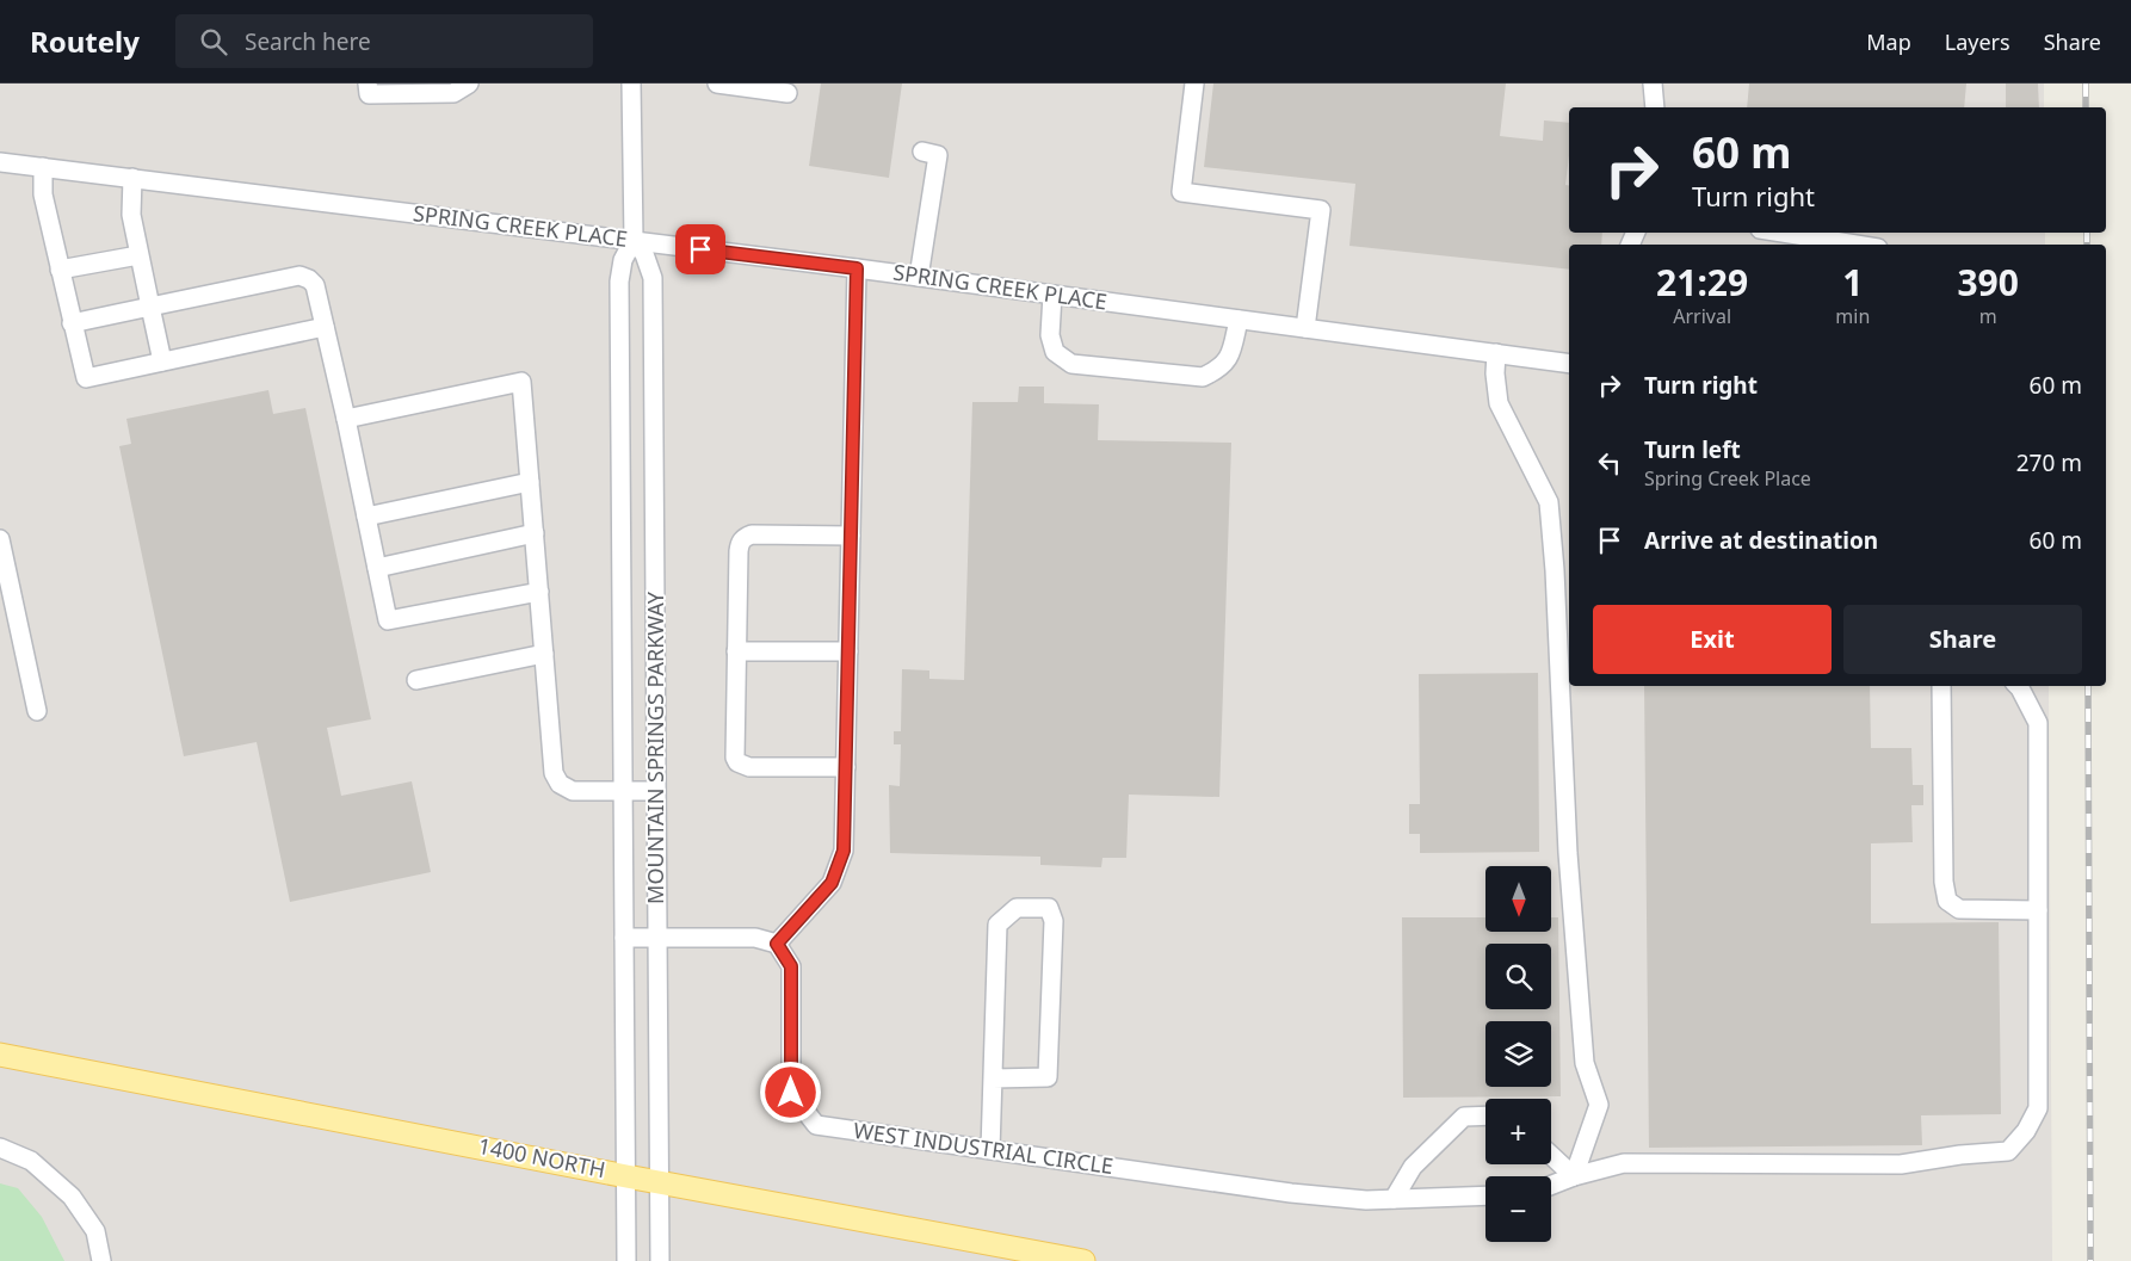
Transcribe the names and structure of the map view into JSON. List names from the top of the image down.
{
  "streets": {
    "main road": ["1400 NORTH"],
    "street": ["SPRING CREEK PLACE", "MOUNTAIN SPRINGS PARKWAY", "WEST INDUSTRIAL CIRCLE"]
  },
  "crossings": [
    ["SPRING CREEK PLACE", "MOUNTAIN SPRINGS PARKWAY"],
    ["MOUNTAIN SPRINGS PARKWAY", "1400 NORTH"]
  ],
  "north": "bottom",
  "page": {
    "header": "Routely",
    "search": "Search here",
    "nav": ["Map", "Layers", "Share"],
    "turn": ["60 m", "Turn right"],
    "eta": [
      "21:29",
      "Arrival",
      "1",
      "min",
      "390",
      "m"
    ],
    "list": [
      {
        "name": "Turn right",
        "value": "60 m"
      },
      {
        "name": "Turn left",
        "note": "Spring Creek Place",
        "value": "270 m"
      },
      {
        "name": "Arrive at destination",
        "value": "60 m"
      }
    ],
    "buttons": ["Exit", "Share"],
    "map_buttons": ["+", "−"]
  }
}
